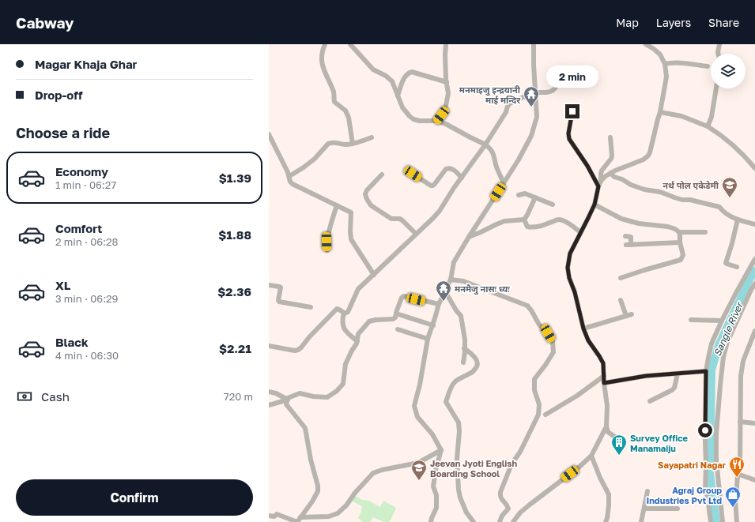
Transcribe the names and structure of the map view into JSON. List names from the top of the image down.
{
  "water": ["Sangle River"],
  "places": {
    "temple": ["मनमाइजु इन्द्रयानी माई मन्दिर", "मनमैजु नासः ध्यः"],
    "school or university": ["नर्थ पोल एकेडेमी", "Jeevan Jyoti English Boarding School"],
    "building": ["Survey Office Manamaiju"],
    "restaurant": ["Sayapatri Nagar"],
    "shop": ["Agraj Group Industries Pvt Ltd"]
  },
  "page": {
    "header": "Cabway",
    "nav": ["Map", "Layers", "Share"],
    "banner": ["Magar Khaja Ghar", "Drop-off"],
    "bubble": "2 min",
    "heading": "Choose a ride",
    "list": [
      {
        "name": "Economy",
        "note": "1 min · 06:27",
        "value": "$1.39"
      },
      {
        "name": "Comfort",
        "note": "2 min · 06:28",
        "value": "$1.88"
      },
      {
        "name": "XL",
        "note": "3 min · 06:29",
        "value": "$2.36"
      },
      {
        "name": "Black",
        "note": "4 min · 06:30",
        "value": "$2.21"
      }
    ],
    "pay": ["Cash", "720 m"],
    "buttons": "Confirm"
  }
}
